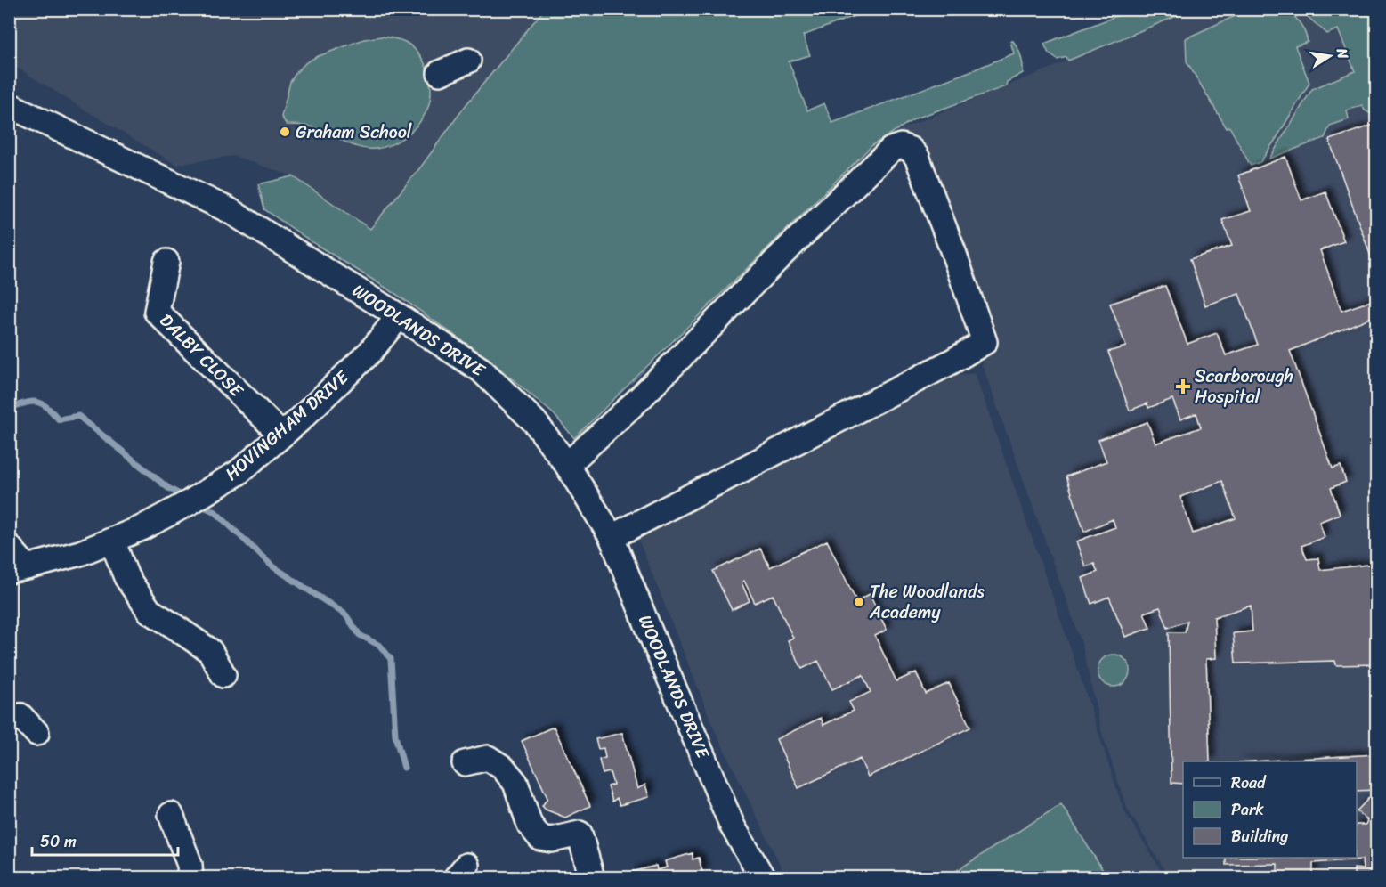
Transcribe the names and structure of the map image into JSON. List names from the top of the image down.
{
  "streets": {
    "street": ["WOODLANDS DRIVE", "DALBY CLOSE", "HOVINGHAM DRIVE"]
  },
  "crossings": [
    ["WOODLANDS DRIVE", "HOVINGHAM DRIVE"],
    ["DALBY CLOSE", "HOVINGHAM DRIVE"]
  ],
  "places": {
    "other": ["Graham School", "The Woodlands Academy"],
    "health": ["Scarborough Hospital"]
  },
  "legend": ["Road", "Park", "Building"],
  "scale_bar": "50 m",
  "north": "right"
}
